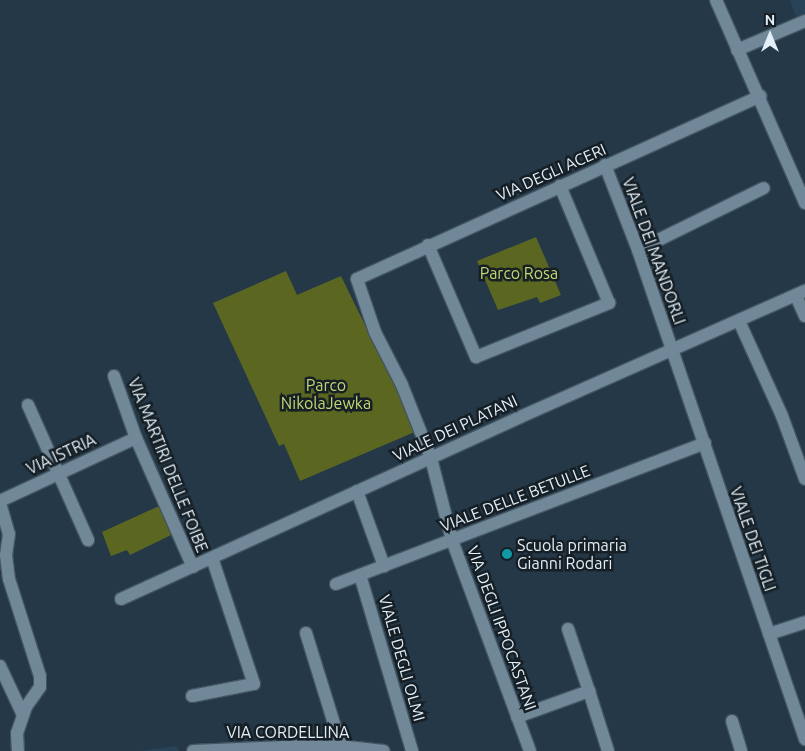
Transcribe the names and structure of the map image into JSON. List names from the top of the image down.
{
  "streets": {
    "street": [
      "VIA DEGLI ACERI",
      "VIALE DEI MANDORLI",
      "VIALE DEI PLATANI",
      "VIA ISTRIA",
      "VIA MARTIRI DELLE FOIBE",
      "VIALE DELLE BETULLE",
      "VIALE DEI TIGLI",
      "VIA DEGLI IPPOCASTANI",
      "VIALE DEGLI OLMI",
      "VIA CORDELLINA"
    ]
  },
  "crossings": [
    ["VIA DEGLI ACERI", "VIALE DEI MANDORLI"],
    ["VIA DEGLI ACERI", "VIA DEGLI IPPOCASTANI"],
    ["VIALE DEI MANDORLI", "VIALE DEI PLATANI"],
    ["VIALE DEI MANDORLI", "VIALE DEI TIGLI"],
    ["VIALE DEI PLATANI", "VIA MARTIRI DELLE FOIBE"],
    ["VIALE DEI PLATANI", "VIALE DEI TIGLI"],
    ["VIALE DEI PLATANI", "VIA DEGLI IPPOCASTANI"],
    ["VIA ISTRIA", "VIA MARTIRI DELLE FOIBE"],
    ["VIALE DELLE BETULLE", "VIALE DEI TIGLI"],
    ["VIALE DELLE BETULLE", "VIA DEGLI IPPOCASTANI"],
    ["VIALE DELLE BETULLE", "VIALE DEGLI OLMI"]
  ],
  "parks": ["Parco Rosa", "Parco NikolaJewka"],
  "places": ["Scuola primaria Gianni Rodari"],
  "north": "top"
}
